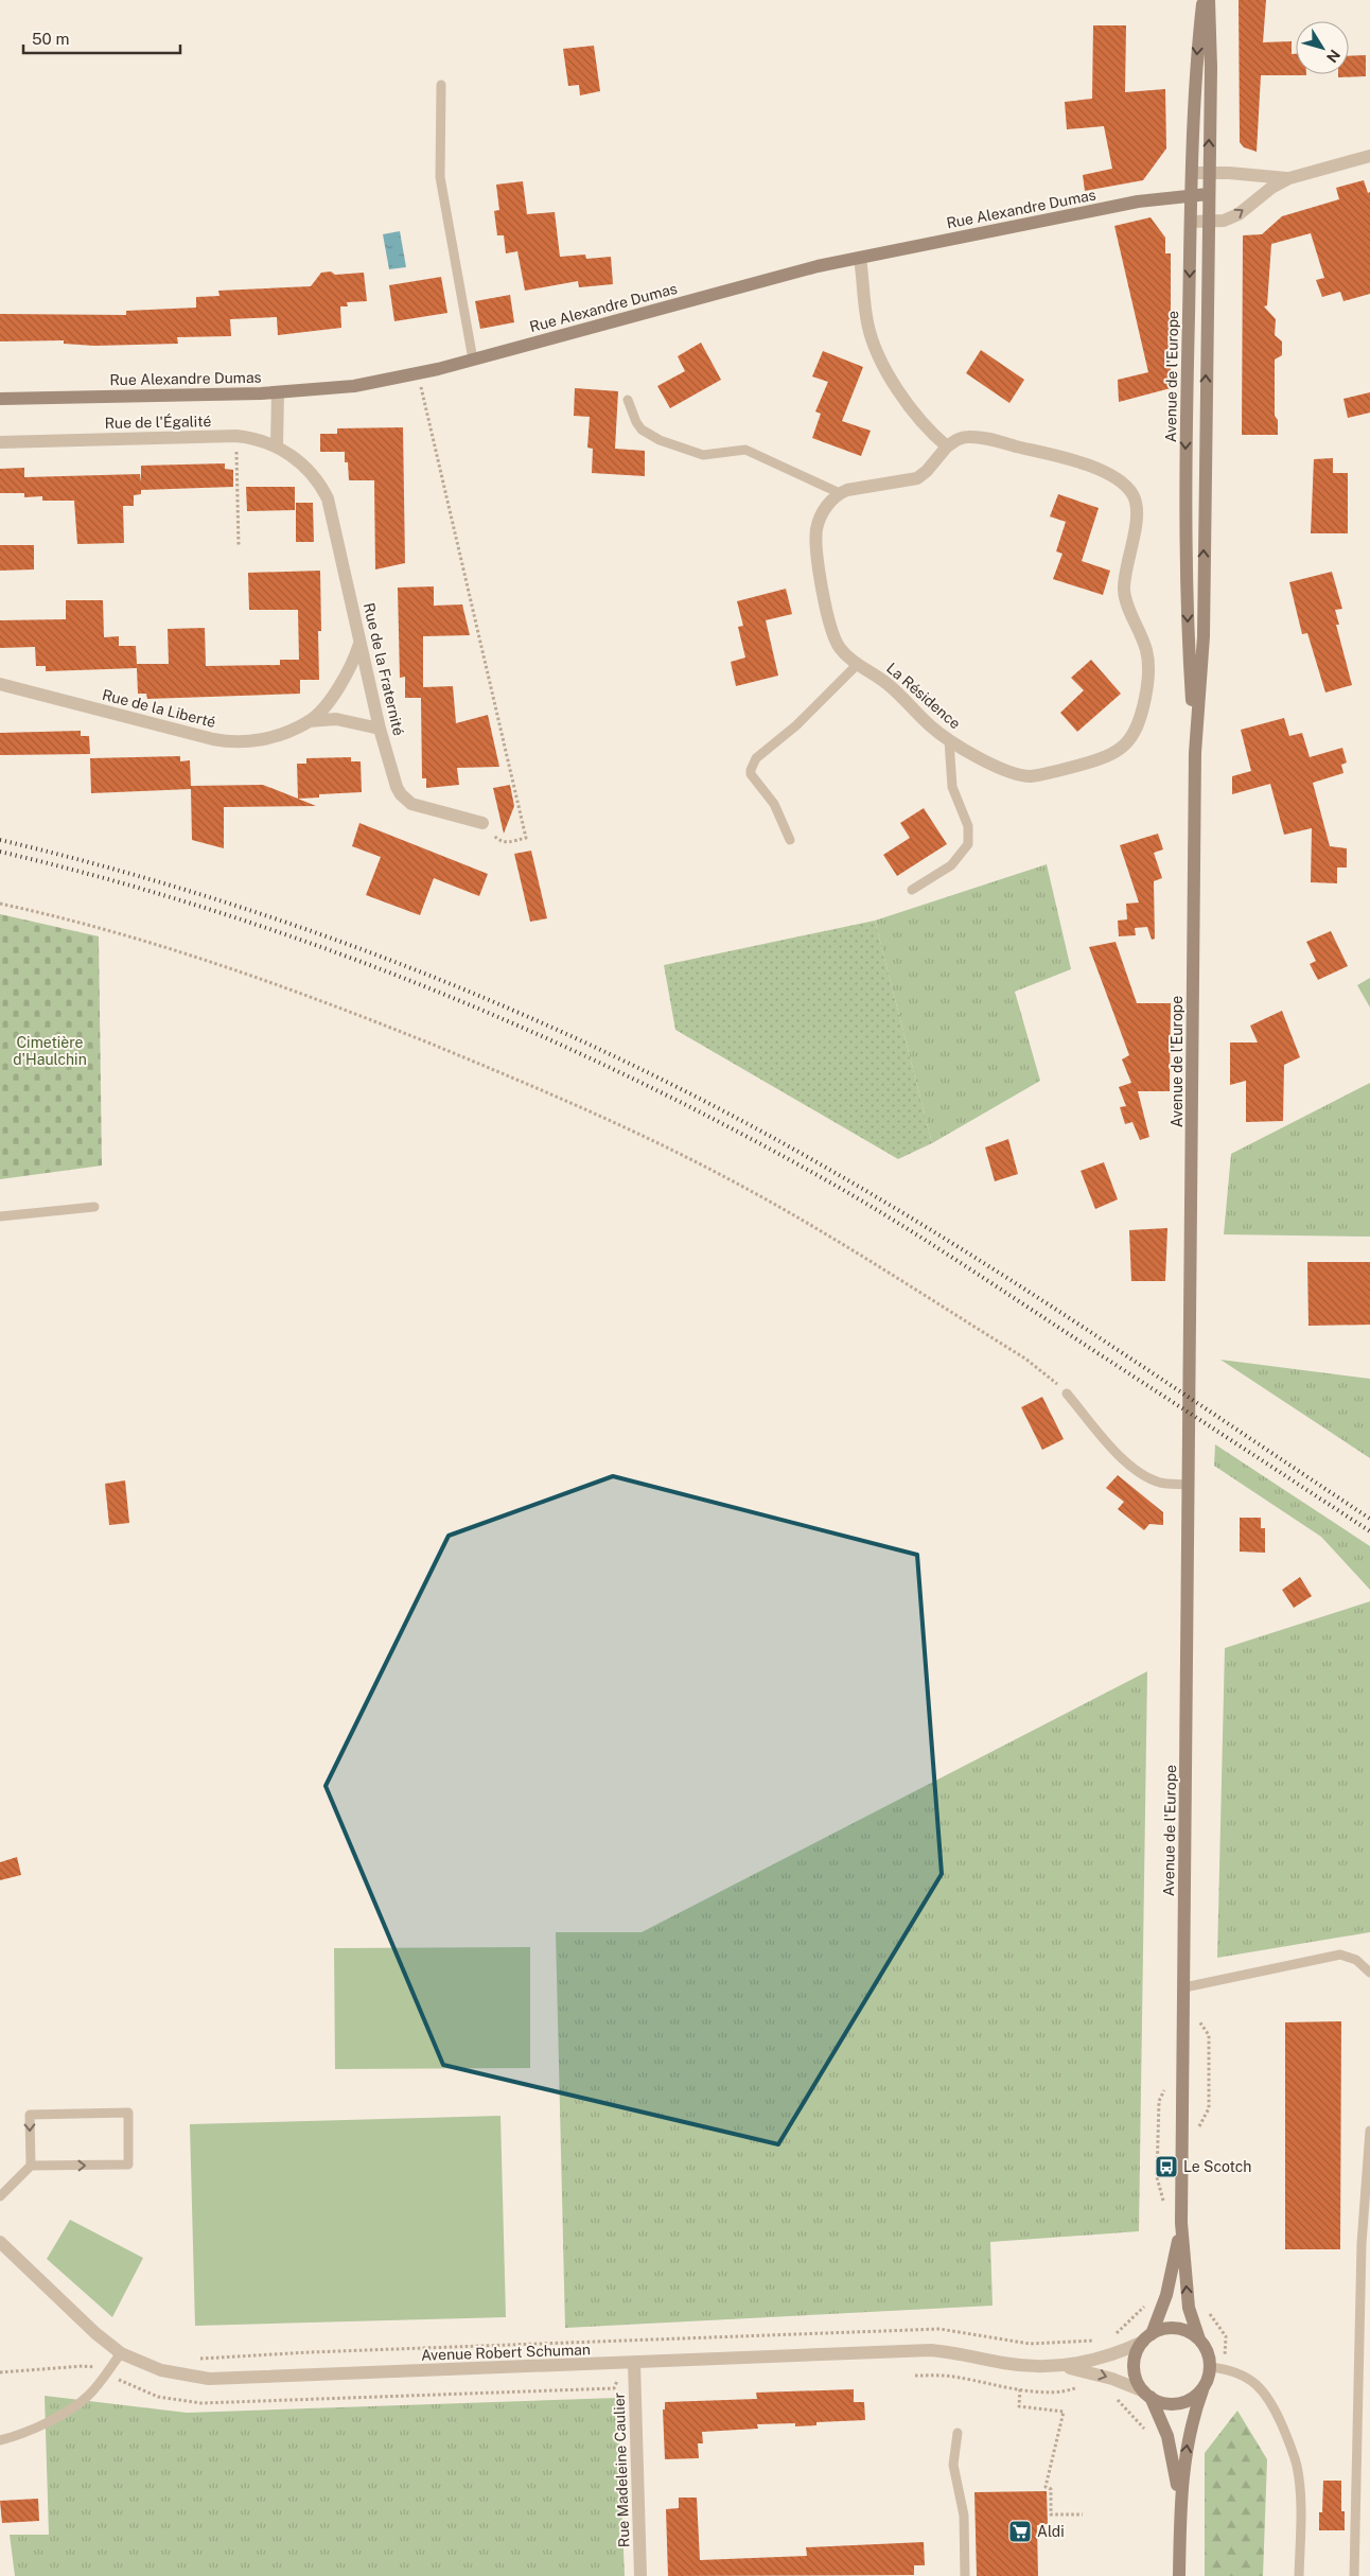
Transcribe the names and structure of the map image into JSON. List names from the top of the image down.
{
  "streets": {
    "main road": ["Rue Alexandre Dumas", "Avenue de l'Europe"],
    "street": [
      "Rue de l'Égalité",
      "Rue de la Fraternité",
      "La Résidence",
      "Rue de la Liberté",
      "Avenue Robert Schuman",
      "Rue Madeleine Caulier"
    ]
  },
  "crossings": [
    ["Rue Alexandre Dumas", "Avenue de l'Europe"],
    ["Avenue de l'Europe", "Avenue Robert Schuman"],
    ["Rue de l'Égalité", "Rue de la Fraternité"],
    ["Rue de la Fraternité", "Rue de la Liberté"],
    ["Avenue Robert Schuman", "Rue Madeleine Caulier"]
  ],
  "parks": ["Cimetière d'Haulchin"],
  "places": {
    "bus stop": ["Le Scotch"],
    "supermarket": ["Aldi"]
  },
  "scale_bar": "50 m",
  "north": "bottom right"
}
